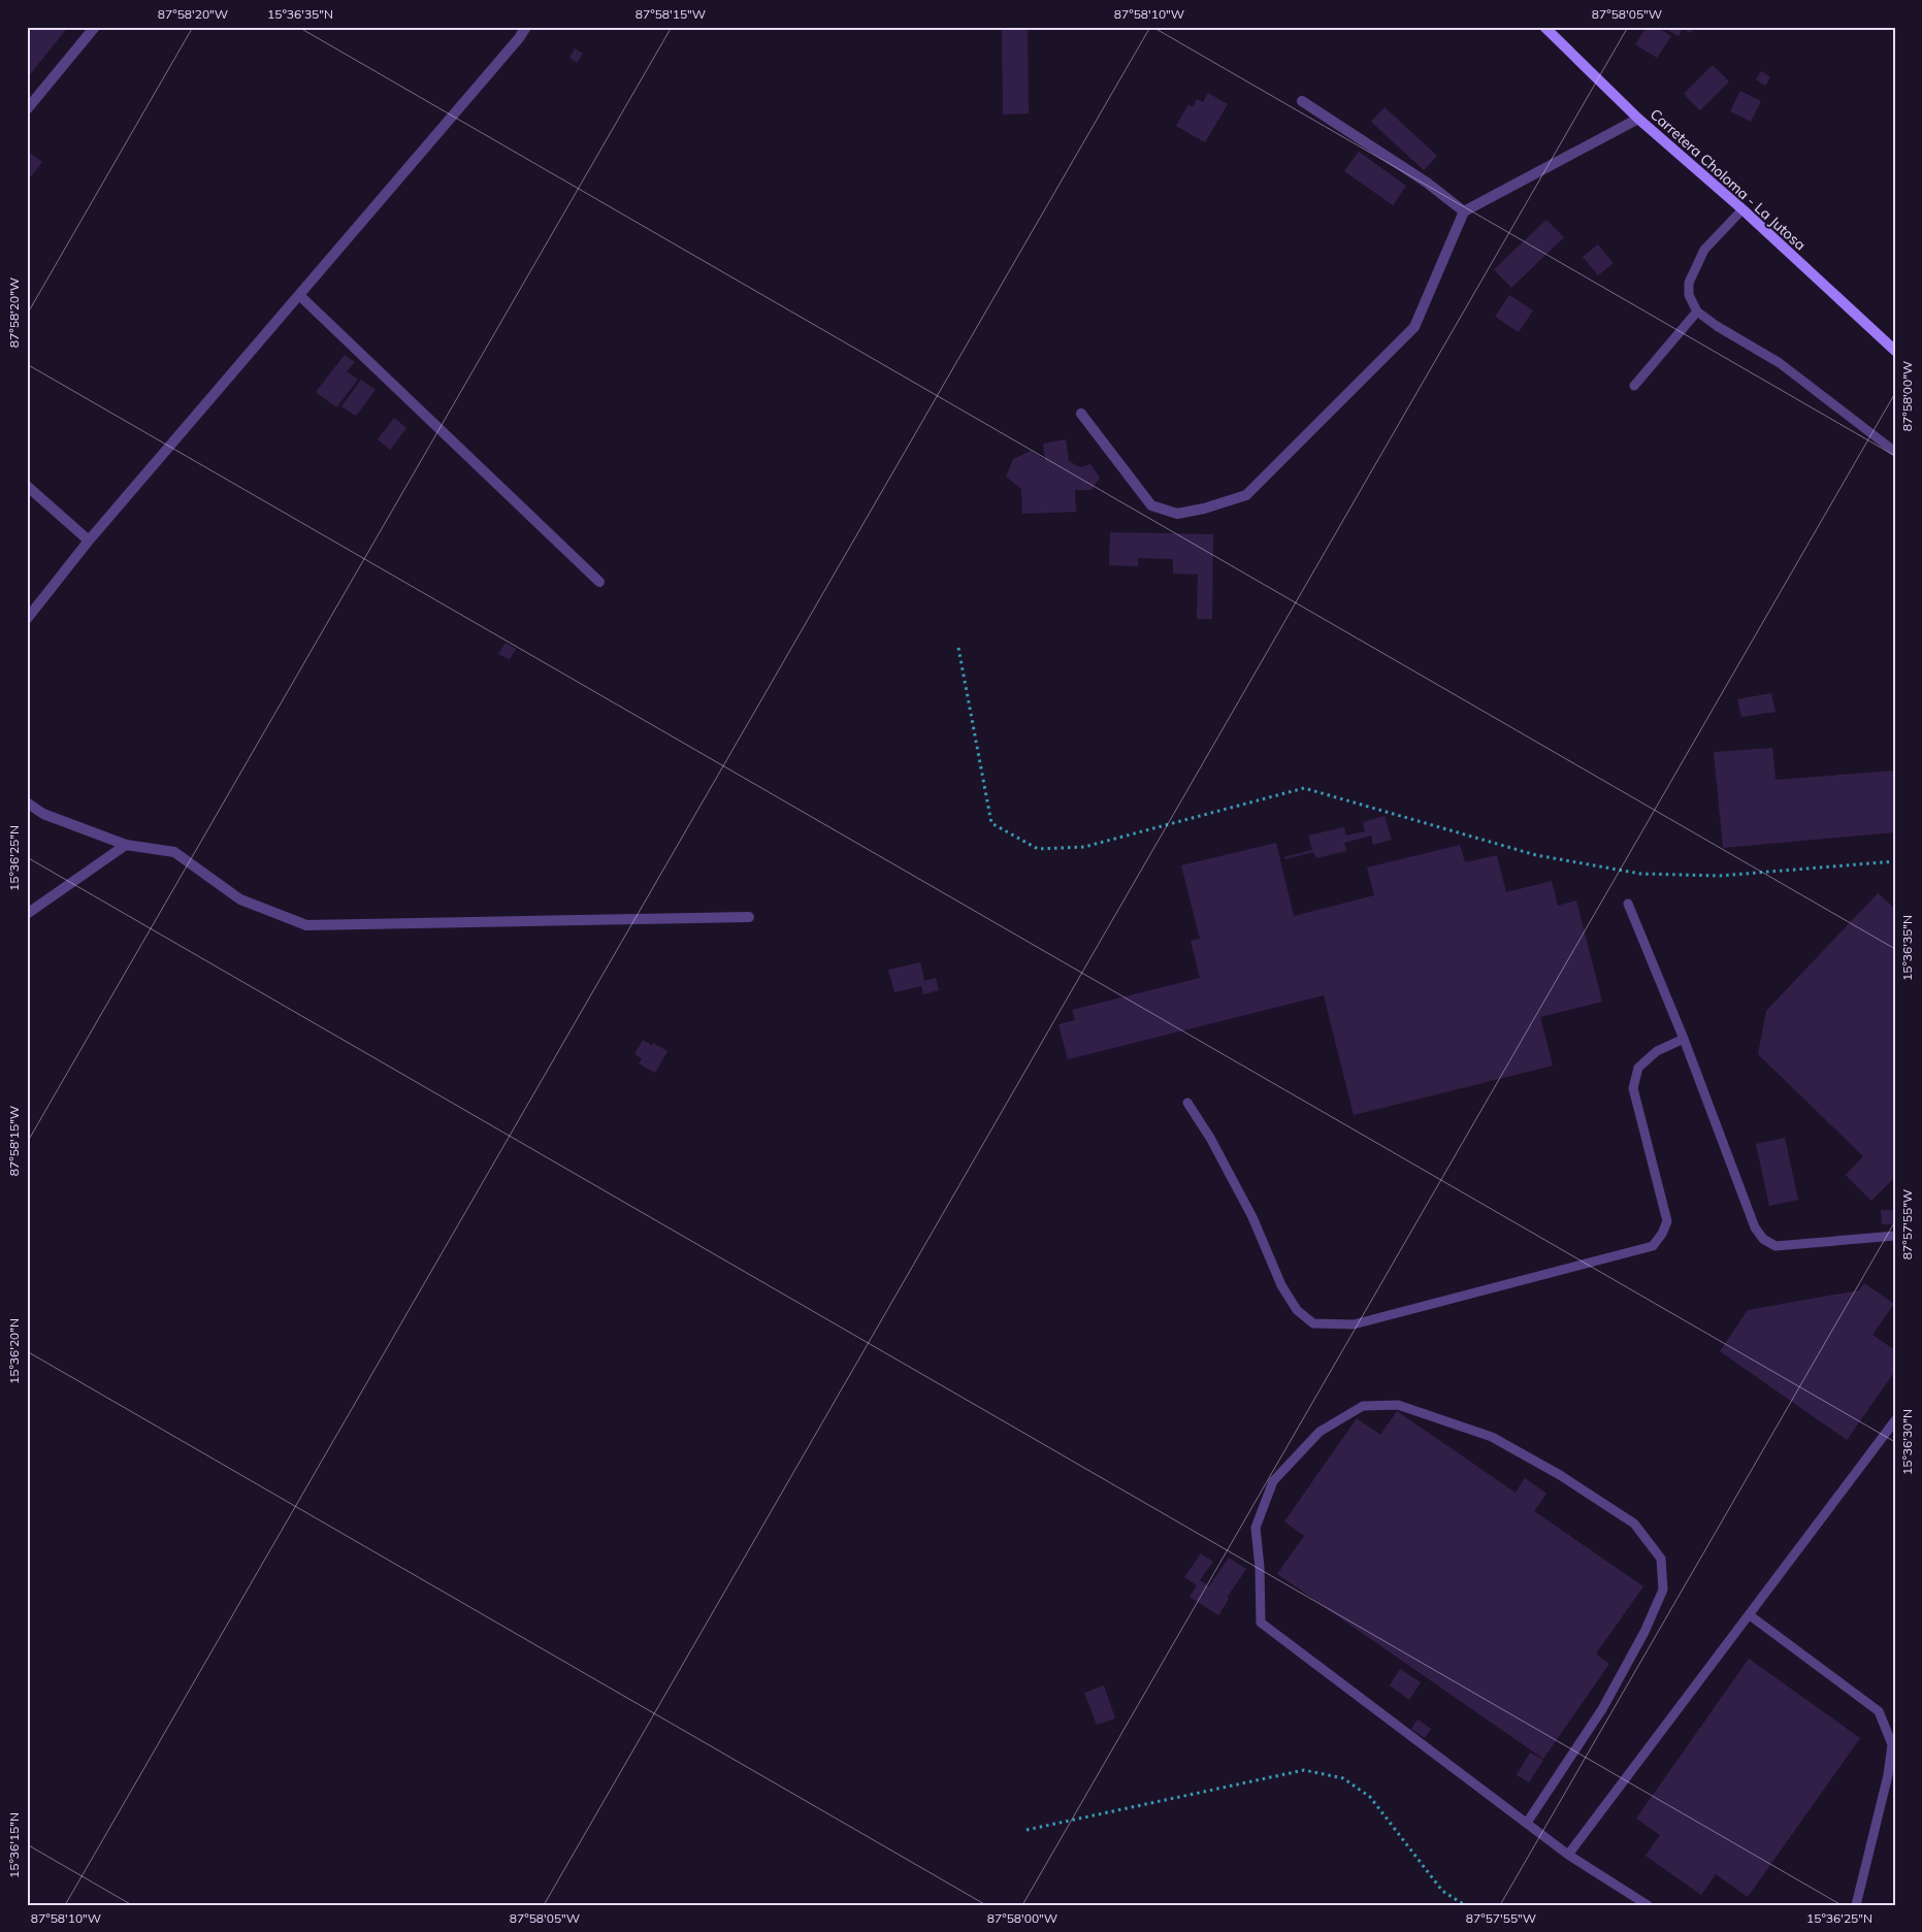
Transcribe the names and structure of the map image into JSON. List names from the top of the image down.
{
  "streets": {
    "street": ["Carretera Choloma - La Jutosa"]
  },
  "coordinates": [
    "87°58'20\"W",
    "15°36'35\"N",
    "87°58'15\"W",
    "87°58'10\"W",
    "87°58'05\"W",
    "87°58'00\"W",
    "15°36'25\"N",
    "87°57'55\"W",
    "15°36'20\"N",
    "15°36'30\"N",
    "15°36'15\"N"
  ]
}
